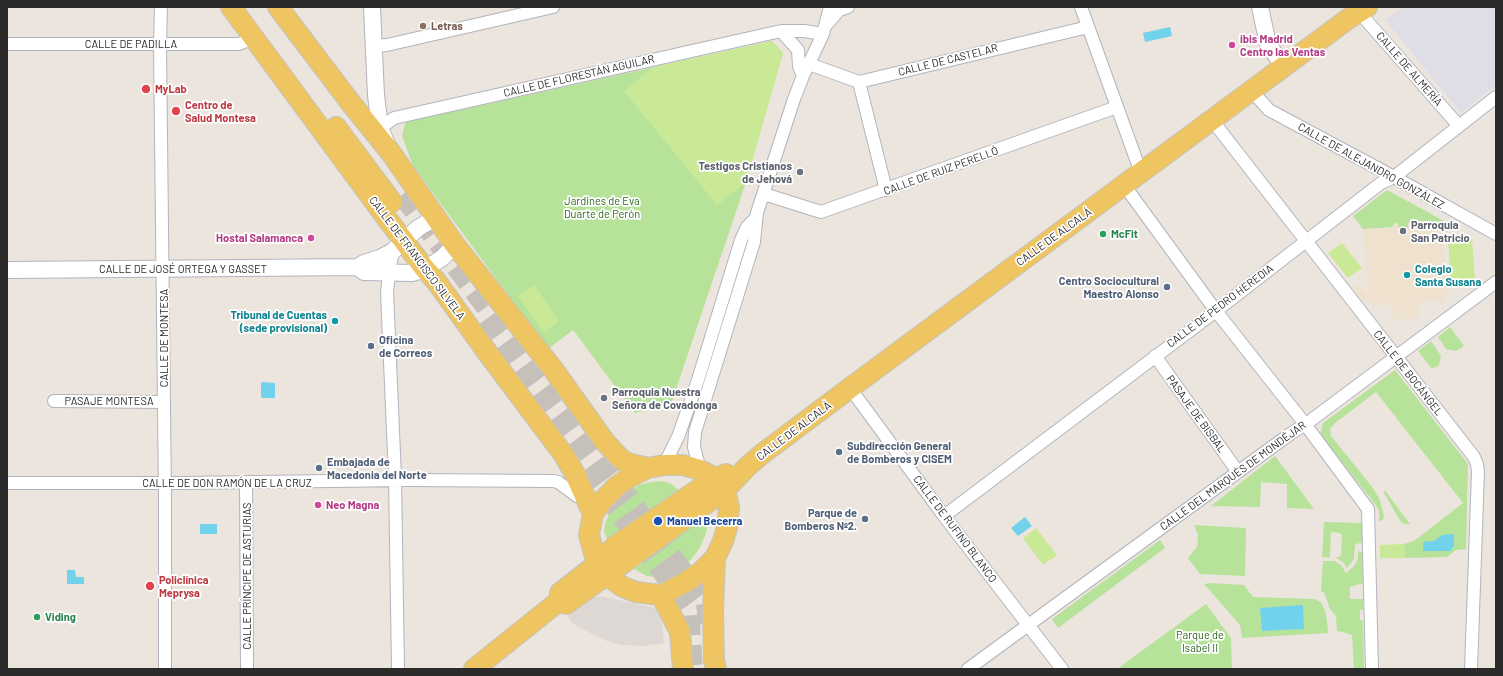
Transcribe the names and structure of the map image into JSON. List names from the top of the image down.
{
  "streets": {
    "main road": ["CALLE DE ALCALÁ", "CALLE DE FRANCISCO SILVELA"],
    "street": [
      "CALLE DE PADILLA",
      "CALLE DE CASTELAR",
      "CALLE DE ALMERÍA",
      "CALLE DE FLORESTÁN AGUILAR",
      "CALLE DE ALEJANDRO GONZÁLEZ",
      "CALLE DE RUIZ PERELLÓ",
      "CALLE DE JOSÉ ORTEGA Y GASSET",
      "CALLE DE PEDRO HEREDIA",
      "CALLE DE MONTESA",
      "CALLE DE BOCÁNGEL",
      "PASAJE MONTESA",
      "PASAJE DE BISBAL",
      "CALLE DEL MARQUÉS DE MONDÉJAR",
      "CALLE DE DON RAMÓN DE LA CRUZ",
      "CALLE DE RUFINO BLANCO",
      "CALLE PRÍNCIPE DE ASTURIAS"
    ]
  },
  "crossings": [
    ["CALLE DE PADILLA", "CALLE DE FRANCISCO SILVELA"],
    ["CALLE DE PADILLA", "CALLE DE MONTESA"],
    ["CALLE DE ALMERÍA", "CALLE DE ALCALÁ"],
    ["CALLE DE ALMERÍA", "CALLE DE PEDRO HEREDIA"],
    ["CALLE DE ALEJANDRO GONZÁLEZ", "CALLE DE ALCALÁ"],
    ["CALLE DE ALEJANDRO GONZÁLEZ", "CALLE DE PEDRO HEREDIA"],
    ["CALLE DE ALCALÁ", "CALLE DE BOCÁNGEL"],
    ["CALLE DE ALCALÁ", "CALLE DE RUFINO BLANCO"],
    ["CALLE DE FRANCISCO SILVELA", "CALLE DE JOSÉ ORTEGA Y GASSET"],
    ["CALLE DE FRANCISCO SILVELA", "CALLE DE DON RAMÓN DE LA CRUZ"],
    ["CALLE DE JOSÉ ORTEGA Y GASSET", "CALLE DE MONTESA"],
    ["CALLE DE PEDRO HEREDIA", "CALLE DE BOCÁNGEL"],
    ["CALLE DE PEDRO HEREDIA", "PASAJE DE BISBAL"],
    ["CALLE DE PEDRO HEREDIA", "CALLE DE RUFINO BLANCO"],
    ["CALLE DE MONTESA", "PASAJE MONTESA"],
    ["CALLE DE MONTESA", "CALLE DE DON RAMÓN DE LA CRUZ"],
    ["CALLE DE BOCÁNGEL", "CALLE DEL MARQUÉS DE MONDÉJAR"],
    ["PASAJE DE BISBAL", "CALLE DEL MARQUÉS DE MONDÉJAR"],
    ["CALLE DEL MARQUÉS DE MONDÉJAR", "CALLE DE RUFINO BLANCO"],
    ["CALLE DE DON RAMÓN DE LA CRUZ", "CALLE PRÍNCIPE DE ASTURIAS"]
  ],
  "parks": ["Jardines de Eva Duarte de Perón", "Parque de Isabel II"],
  "places": [
    "Letras",
    "ibis Madrid Centro las Ventas",
    "MyLab",
    "Centro de Salud Montesa",
    "Testigos Cristianos de Jehová",
    "Parroquia San Patricio",
    "McFit",
    "Hostal Salamanca",
    "Colegio Santa Susana",
    "Centro Sociocultural Maestro Alonso",
    "Tribunal de Cuentas (sede provisional)",
    "Oficina de Correos",
    "Parroquia Nuestra Señora de Covadonga",
    "Subdirección General de Bomberos y CISEM",
    "Embajada de Macedonia del Norte",
    "Neo Magna",
    "Parque de Bomberos Nº2.",
    "Manuel Becerra",
    "Policlínica Meprysa",
    "Viding"
  ]
}
